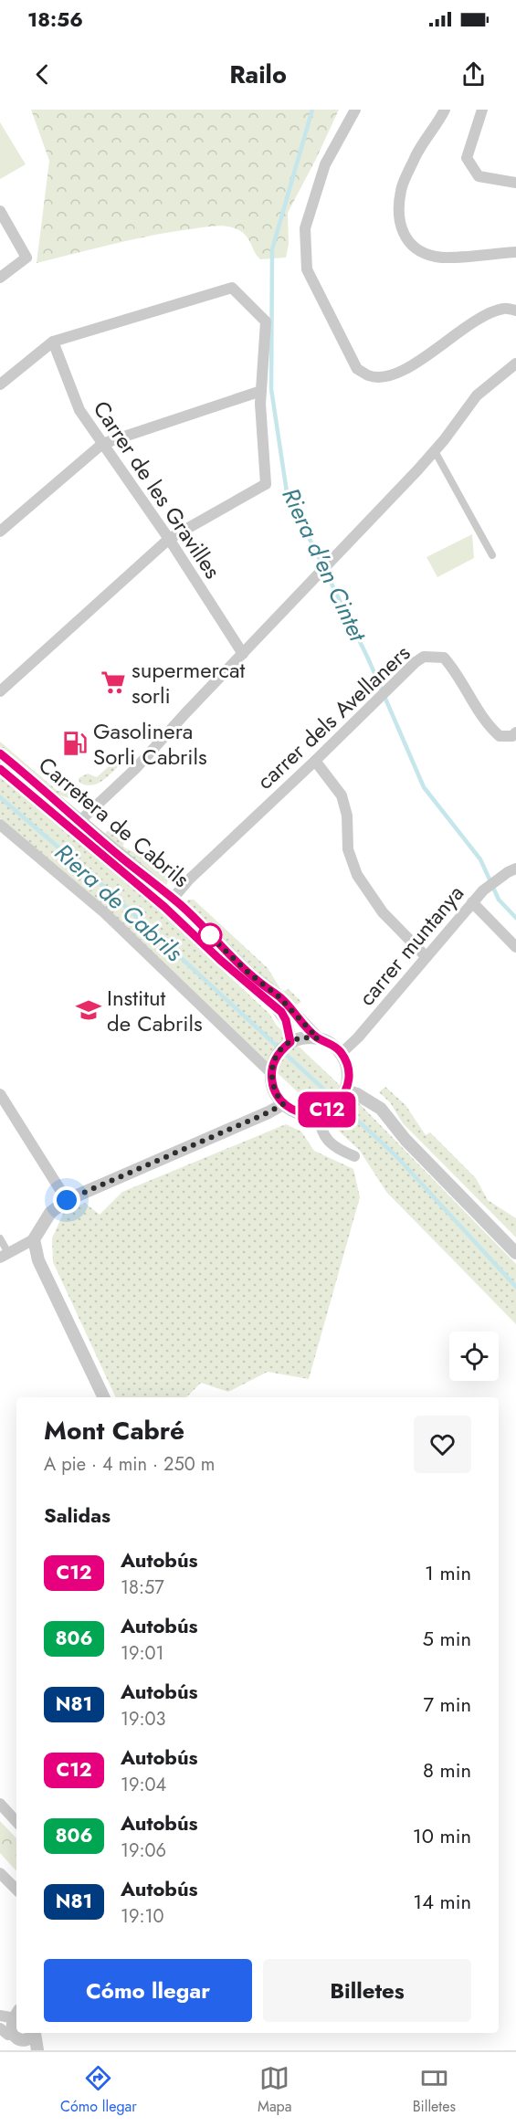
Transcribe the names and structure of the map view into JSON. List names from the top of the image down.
{
  "streets": {
    "street": [
      "Carrer de les Gravilles",
      "carrer dels Avellaners",
      "Carretera de Cabrils",
      "carrer muntanya"
    ]
  },
  "crossings": [
    ["carrer dels Avellaners", "Carretera de Cabrils"],
    ["Carretera de Cabrils", "carrer muntanya"]
  ],
  "water": ["Riera d'en Cintet", "Riera de Cabrils"],
  "places": {
    "supermarket": ["supermercat sorli"],
    "fuel station": ["Gasolinera Sorli Cabrils"],
    "school or university": ["Institut de Cabrils"]
  },
  "lines": ["bus line C12"],
  "page": {
    "status": "18:56",
    "header": "Railo",
    "on_map": "C12",
    "heading": [
      ["Mont Cabré", "A pie · 4 min · 250 m"],
      "Salidas"
    ],
    "list": [
      {
        "mark": "C12",
        "name": "Autobús",
        "note": "18:57",
        "value": "1 min"
      },
      {
        "mark": "806",
        "name": "Autobús",
        "note": "19:01",
        "value": "5 min"
      },
      {
        "mark": "N81",
        "name": "Autobús",
        "note": "19:03",
        "value": "7 min"
      },
      {
        "mark": "C12",
        "name": "Autobús",
        "note": "19:04",
        "value": "8 min"
      },
      {
        "mark": "806",
        "name": "Autobús",
        "note": "19:06",
        "value": "10 min"
      },
      {
        "mark": "N81",
        "name": "Autobús",
        "note": "19:10",
        "value": "14 min"
      }
    ],
    "buttons": ["Cómo llegar", "Billetes"],
    "tabs": ["Cómo llegar", "Mapa", "Billetes"]
  }
}
